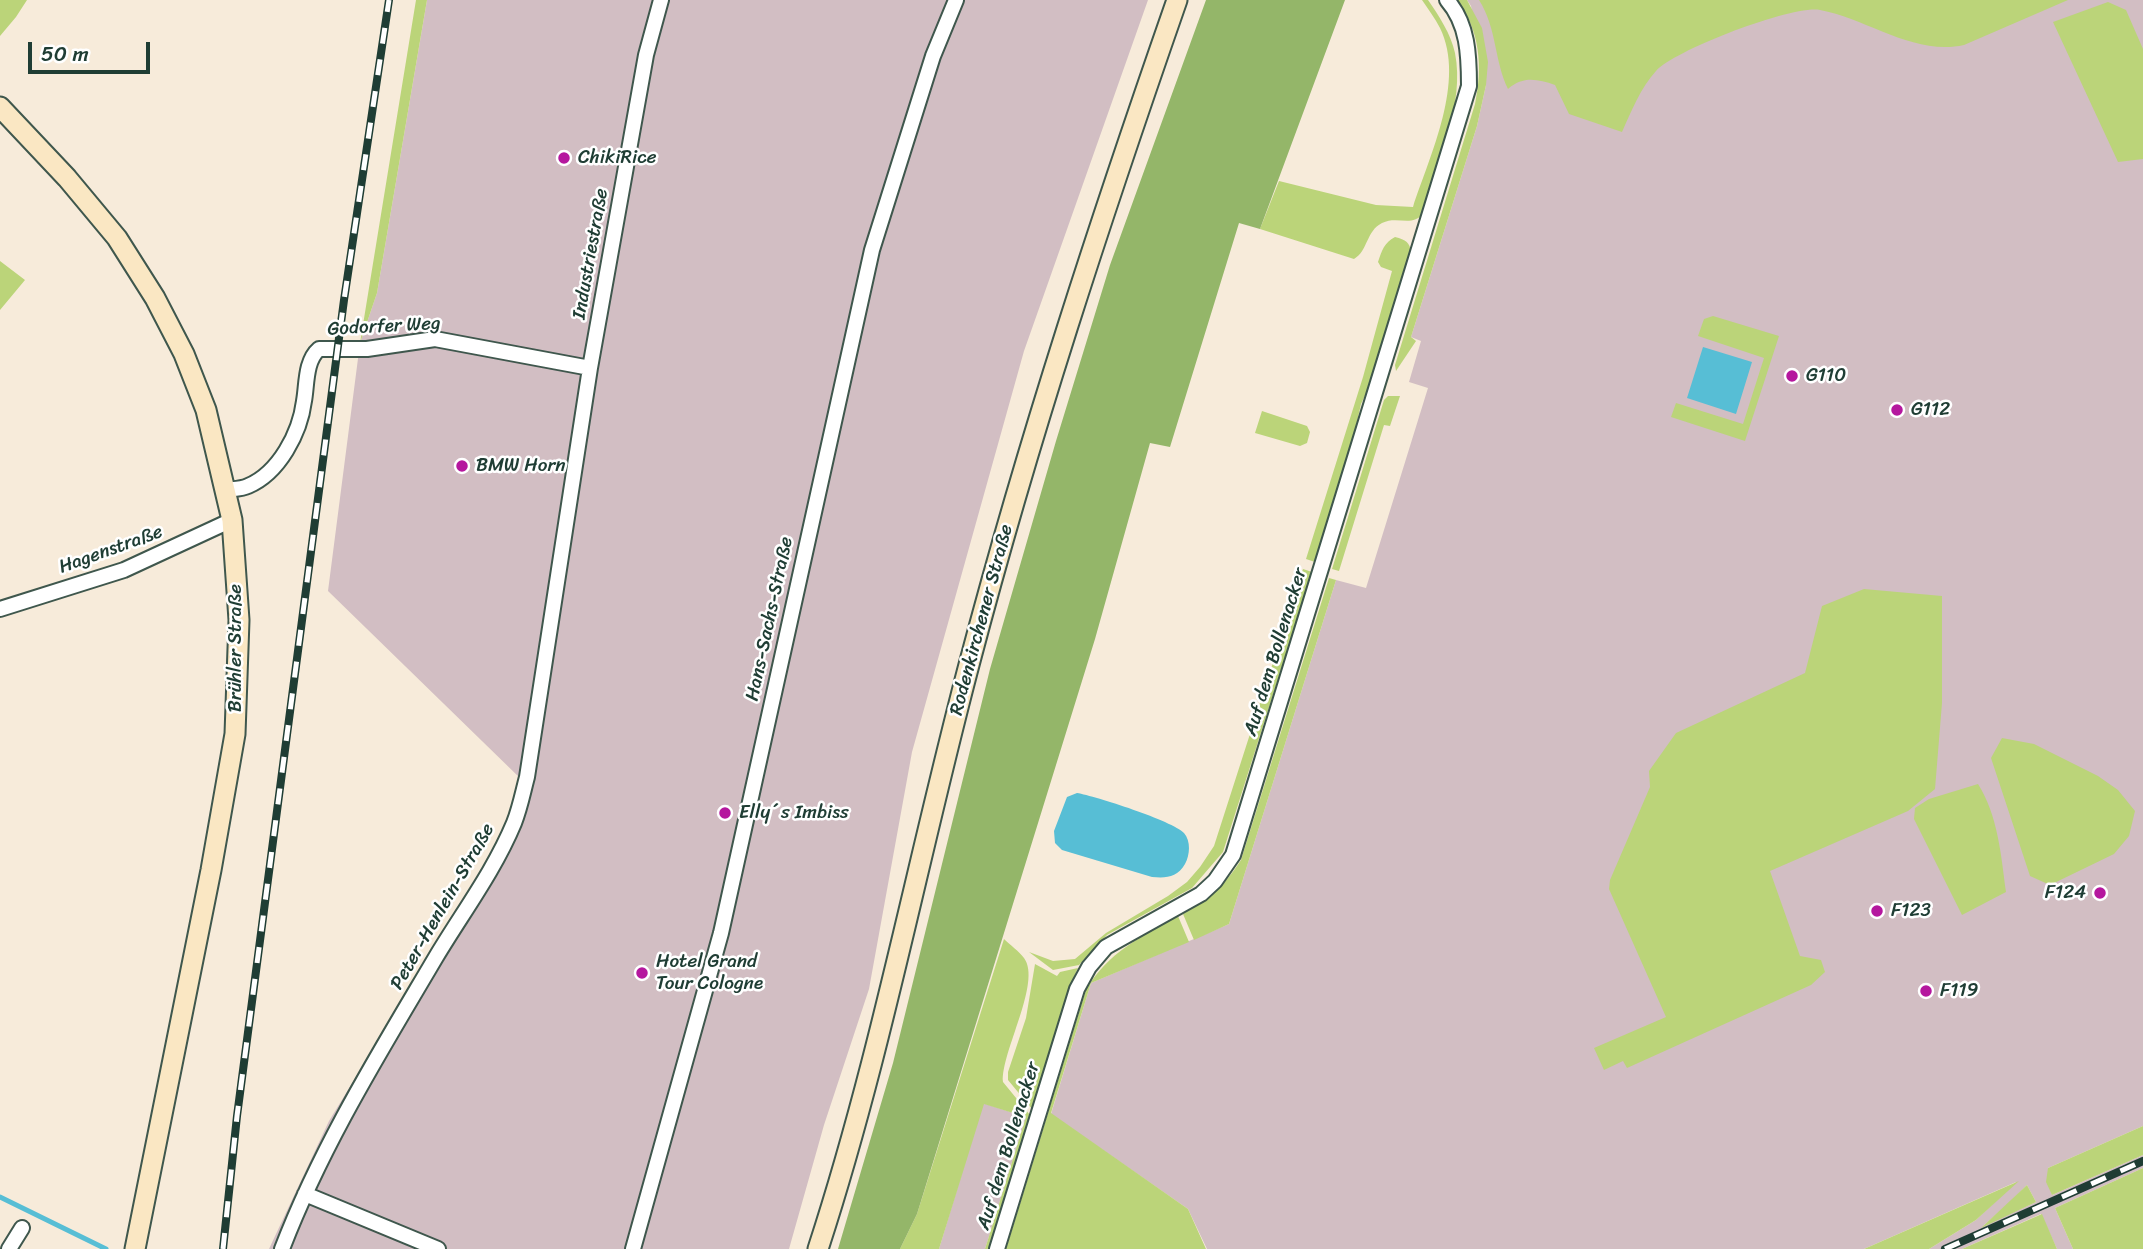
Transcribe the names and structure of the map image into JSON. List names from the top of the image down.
{
  "streets": {
    "main road": ["Rodenkirchener Straße", "Brühler Straße"],
    "street": [
      "Industriestraße",
      "Godorfer Weg",
      "Hagenstraße",
      "Hans-Sachs-Straße",
      "Auf dem Bollenacker",
      "Peter-Henlein-Straße"
    ]
  },
  "crossings": [
    ["Industriestraße", "Godorfer Weg"],
    ["Industriestraße", "Peter-Henlein-Straße"],
    ["Godorfer Weg", "Brühler Straße"],
    ["Hagenstraße", "Brühler Straße"]
  ],
  "places": [
    "ChikiRice",
    "G110",
    "G112",
    "BMW Horn",
    "Elly´s Imbiss",
    "F124",
    "F123",
    "Hotel Grand Tour Cologne",
    "F119"
  ],
  "scale_bar": "50 m"
}
